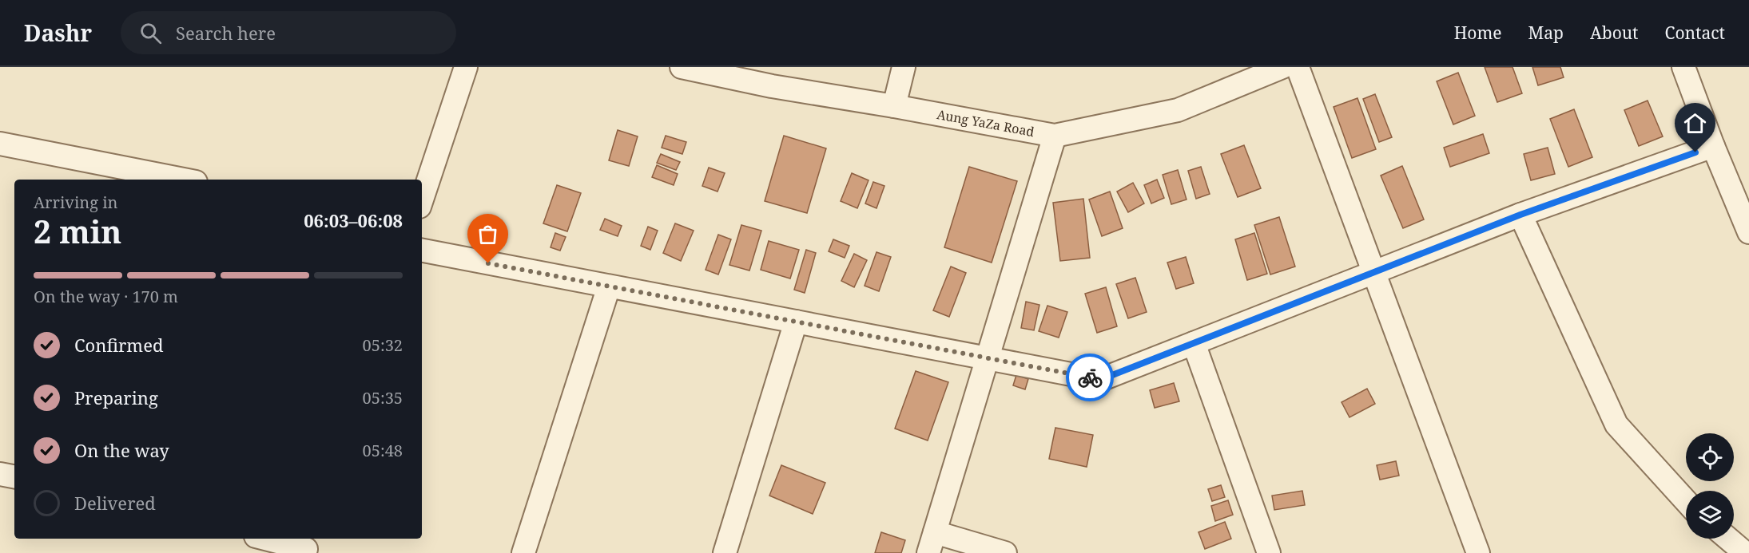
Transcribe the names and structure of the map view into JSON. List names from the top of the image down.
{
  "streets": {
    "street": ["Aung YaZa Road"]
  },
  "page": {
    "header": "Dashr",
    "search": "Search here",
    "nav": [
      "Home",
      "Map",
      "About",
      "Contact"
    ],
    "heading": ["2 min", "Arriving in", "06:03–06:08"],
    "bar": "On the way · 170 m",
    "list": [
      ["Confirmed", "05:32"],
      ["Preparing", "05:35"],
      ["On the way", "05:48"],
      "Delivered"
    ]
  }
}
